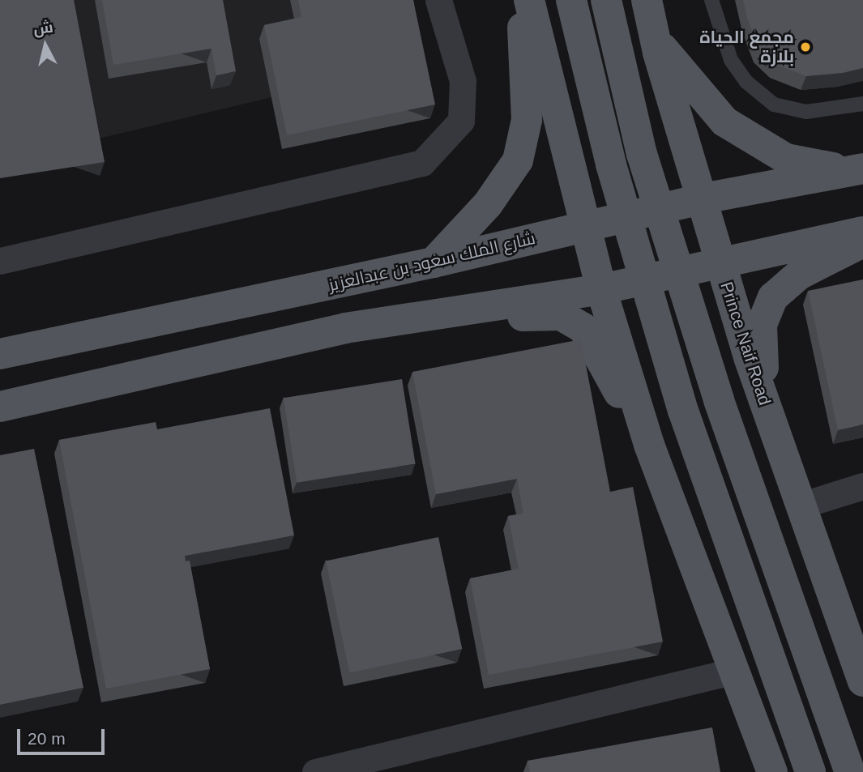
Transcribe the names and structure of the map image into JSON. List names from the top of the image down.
{
  "streets": {
    "main road": ["شارع الملك سعود بن عبدالعزيز", "Prince Naif Road"]
  },
  "crossings": [
    ["شارع الملك سعود بن عبدالعزيز", "Prince Naif Road"]
  ],
  "places": ["مجمع الحياة بلازة"],
  "scale_bar": "20 m",
  "north": "top"
}
